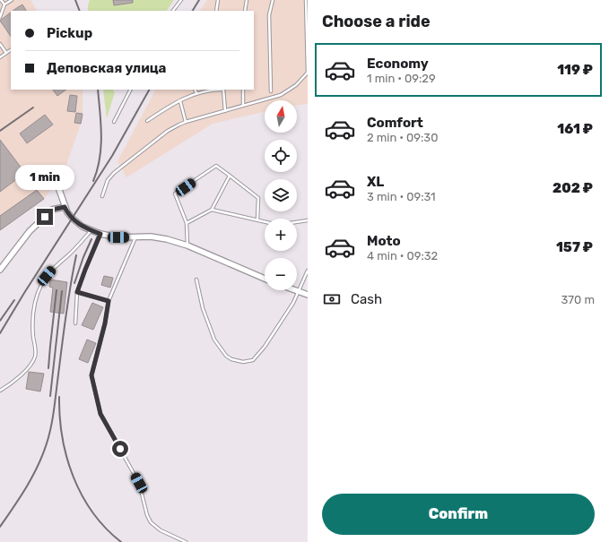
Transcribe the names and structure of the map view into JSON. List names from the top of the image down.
{
  "north": "top",
  "page": {
    "heading": "Choose a ride",
    "banner": ["Pickup", "Деповская улица"],
    "list": [
      {
        "name": "Economy",
        "note": "1 min · 09:29",
        "value": "119 ₽"
      },
      {
        "name": "Comfort",
        "note": "2 min · 09:30",
        "value": "161 ₽"
      },
      {
        "name": "XL",
        "note": "3 min · 09:31",
        "value": "202 ₽"
      },
      {
        "name": "Moto",
        "note": "4 min · 09:32",
        "value": "157 ₽"
      }
    ],
    "map_buttons": ["+", "−"],
    "bubble": "1 min",
    "pay": ["Cash", "370 m"],
    "buttons": "Confirm"
  }
}
